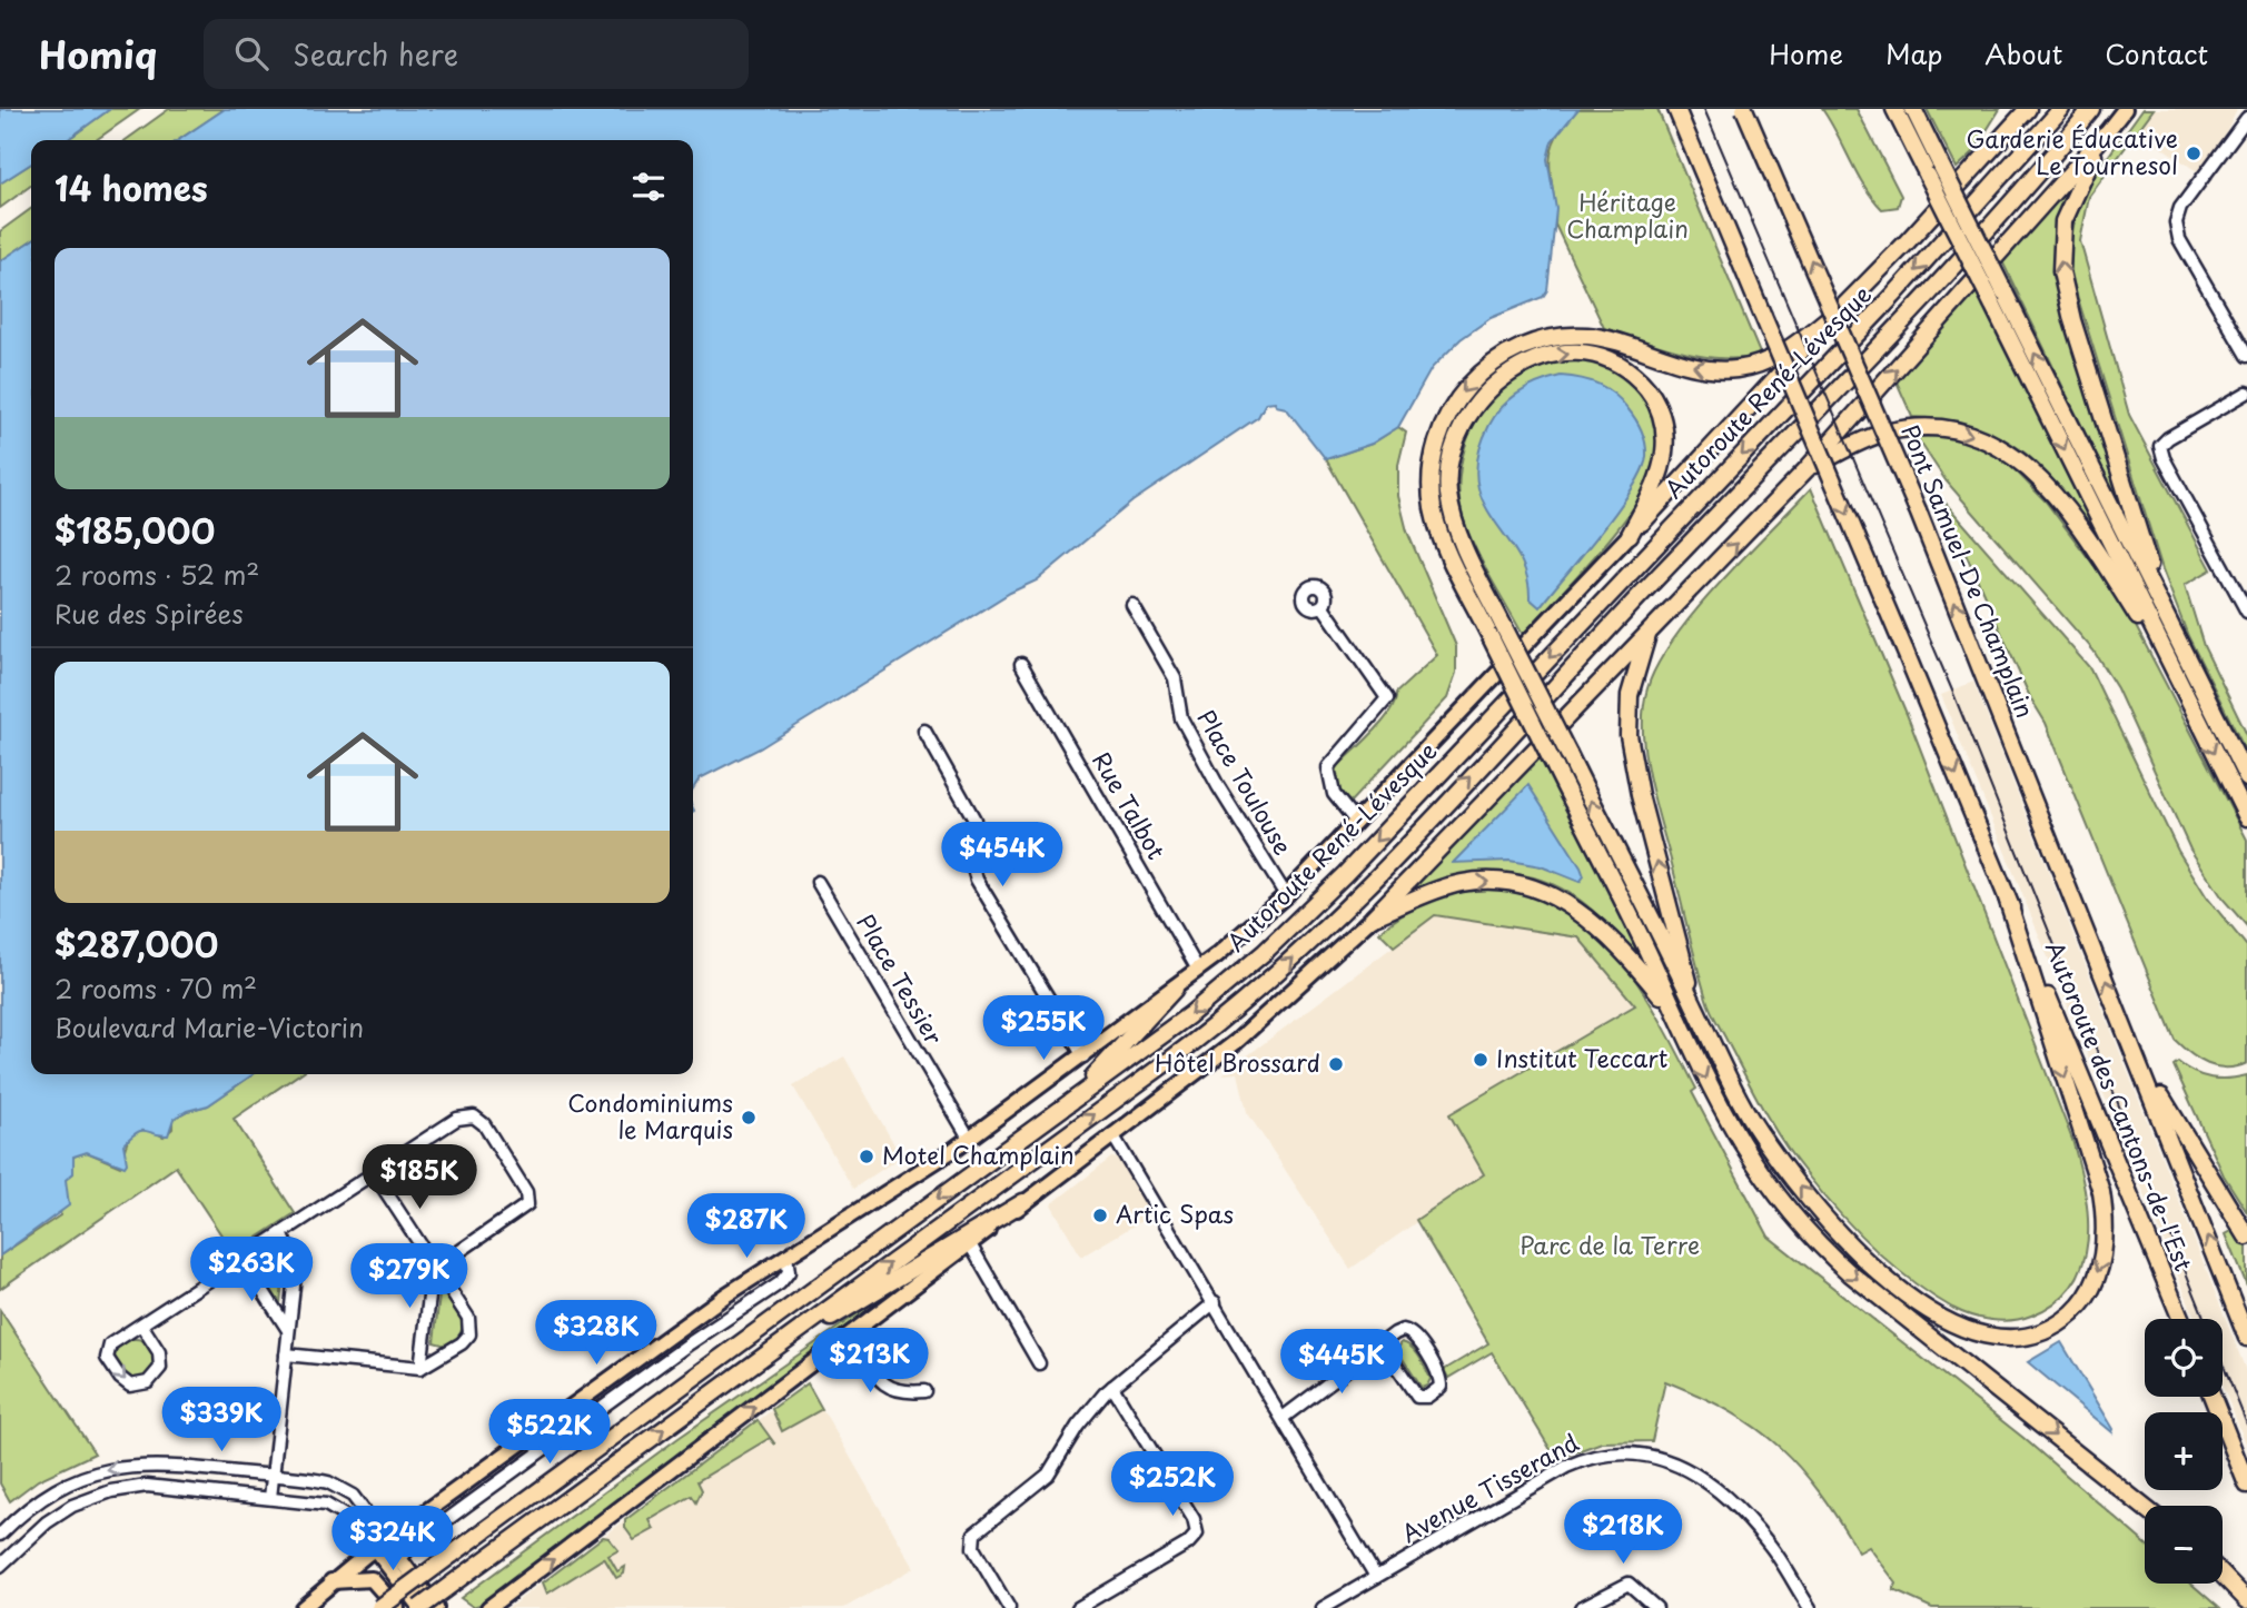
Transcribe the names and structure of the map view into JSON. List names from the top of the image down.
{
  "streets": {
    "highway": ["Autoroute René-Lévesque", "Pont Samuel-De Champlain", "Autoroute des Cantons-de-l'Est"],
    "street": [
      "Place Toulouse",
      "Rue Talbot",
      "Place Tessier",
      "Avenue Tisserand"
    ]
  },
  "crossings": [
    ["Pont Samuel-De Champlain", "Autoroute des Cantons-de-l'Est"]
  ],
  "parks": ["Héritage Champlain", "Parc de la Terre"],
  "places": [
    "Garderie Éducative Le Tournesol",
    "Institut Teccart",
    "Hôtel Brossard",
    "Condominiums le Marquis",
    "Motel Champlain",
    "Artic Spas"
  ],
  "page": {
    "header": "Homiq",
    "search": "Search here",
    "nav": [
      "Home",
      "Map",
      "About",
      "Contact"
    ],
    "heading": "14 homes",
    "list": [
      {
        "name": "$185,000",
        "note": "2 rooms · 52 m² · Rue des Spirées"
      },
      {
        "name": "$287,000",
        "note": "2 rooms · 70 m² · Boulevard Marie-Victorin"
      }
    ],
    "price": [
      "$454K",
      "$255K",
      "$185K",
      "$287K",
      "$263K",
      "$279K",
      "$328K",
      "$213K",
      "$445K",
      "$339K",
      "$522K",
      "$252K",
      "$218K",
      "$324K"
    ],
    "map_buttons": ["+", "−"]
  }
}
